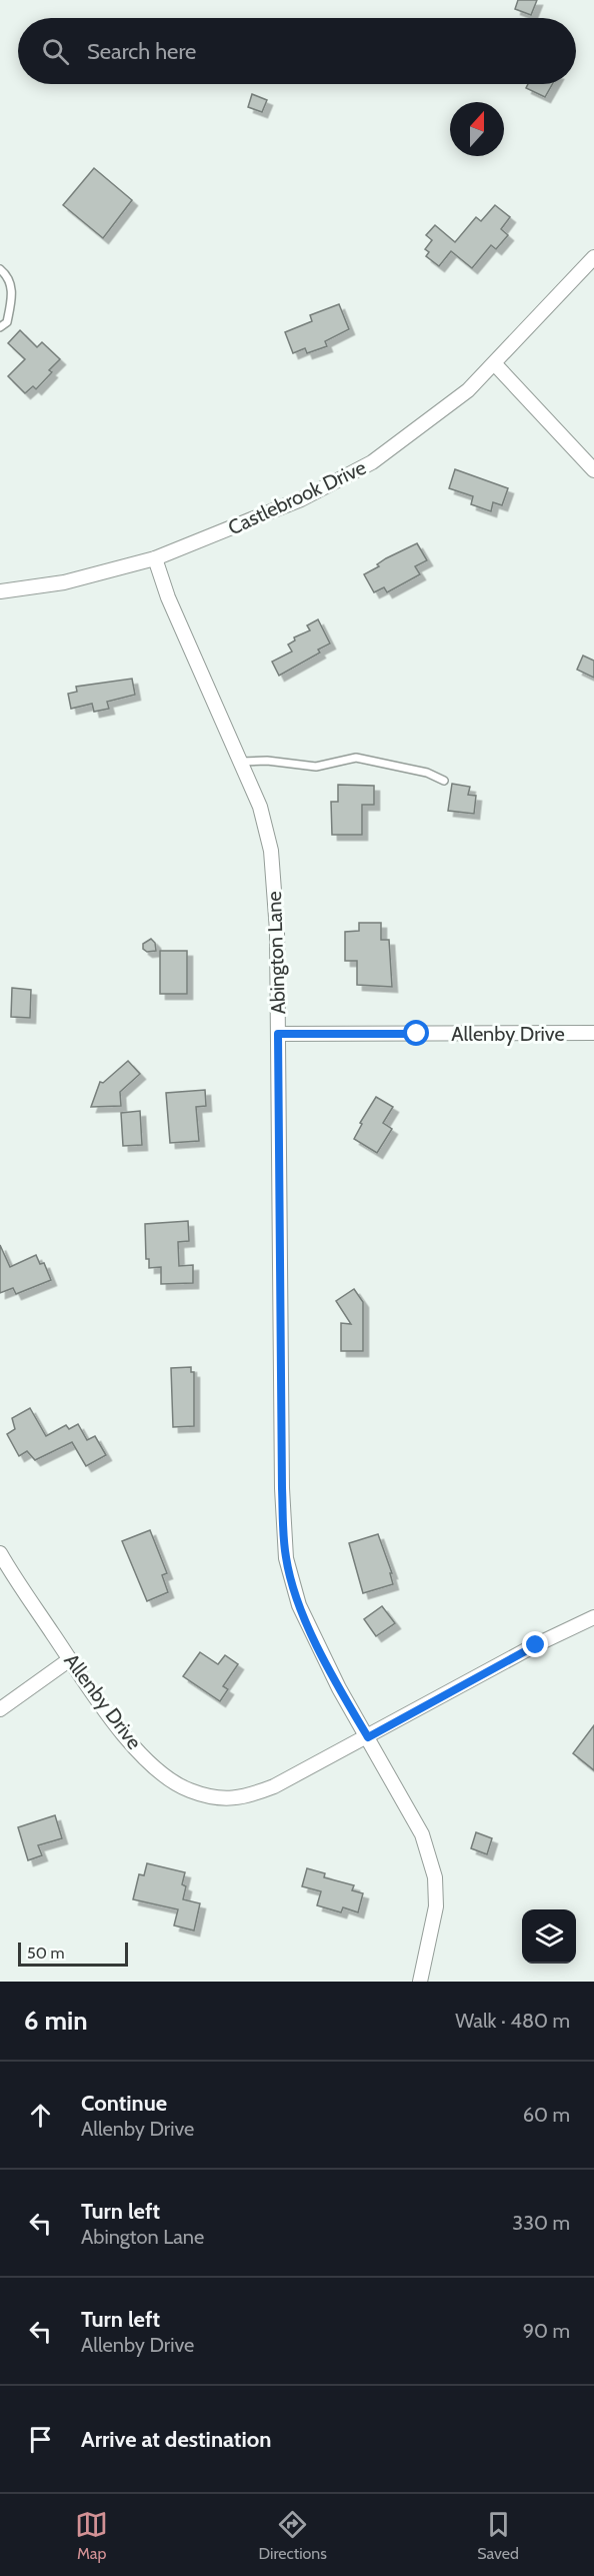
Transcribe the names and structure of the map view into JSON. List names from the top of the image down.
{
  "streets": {
    "street": ["Castlebrook Drive", "Abington Lane", "Allenby Drive"]
  },
  "crossings": [
    ["Castlebrook Drive", "Abington Lane"],
    ["Abington Lane", "Allenby Drive"]
  ],
  "scale_bar": "50 m",
  "north": "top",
  "page": {
    "search": "Search here",
    "scale": "50 m",
    "heading": ["6 min", "Walk · 480 m"],
    "list": [
      ["Continue", "Allenby Drive", "60 m"],
      ["Turn left", "Abington Lane", "330 m"],
      ["Turn left", "Allenby Drive", "90 m"],
      "Arrive at destination"
    ],
    "nav": ["Map", "Directions", "Saved"]
  }
}
